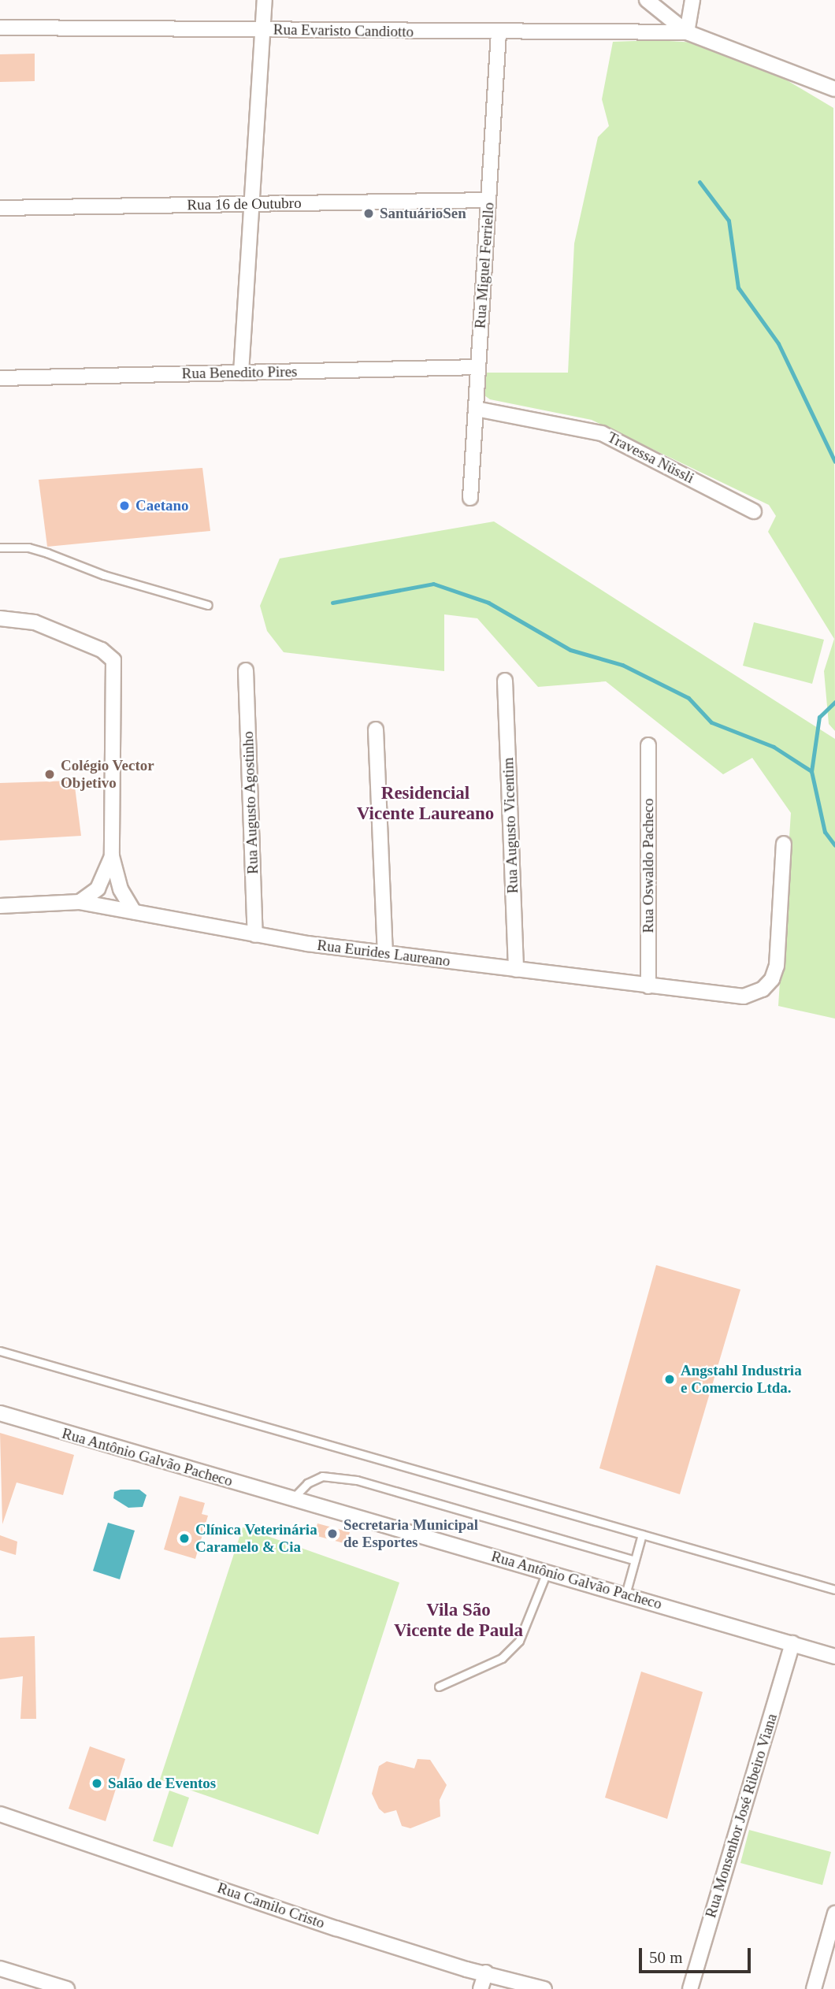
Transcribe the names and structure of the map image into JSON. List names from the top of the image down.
{
  "streets": {
    "street": [
      "Rua Evaristo Candiotto",
      "Rua 16 de Outubro",
      "Rua Miguel Ferriello",
      "Rua Benedito Pires",
      "Travessa Nüssli",
      "Rua Augusto Agostinho",
      "Rua Augusto Vicentim",
      "Rua Oswaldo Pacheco",
      "Rua Eurides Laureano",
      "Rua Antônio Galvão Pacheco",
      "Rua Monsenhor José Ribeiro Viana",
      "Rua Camilo Cristo"
    ]
  },
  "crossings": [
    ["Rua Evaristo Candiotto", "Rua Miguel Ferriello"],
    ["Rua 16 de Outubro", "Rua Miguel Ferriello"],
    ["Rua Miguel Ferriello", "Rua Benedito Pires"],
    ["Rua Miguel Ferriello", "Travessa Nüssli"],
    ["Rua Augusto Agostinho", "Rua Eurides Laureano"],
    ["Rua Augusto Vicentim", "Rua Eurides Laureano"],
    ["Rua Oswaldo Pacheco", "Rua Eurides Laureano"],
    ["Rua Antônio Galvão Pacheco", "Rua Monsenhor José Ribeiro Viana"]
  ],
  "districts": ["Residencial Vicente Laureano", "Vila São Vicente de Paula"],
  "places": [
    "SantuárioSen",
    "Caetano",
    "Colégio Vector Objetivo",
    "Angstahl Industria e Comercio Ltda.",
    "Secretaria Municipal de Esportes",
    "Clínica Veterinária Caramelo & Cia",
    "Salão de Eventos"
  ],
  "scale_bar": "50 m"
}
